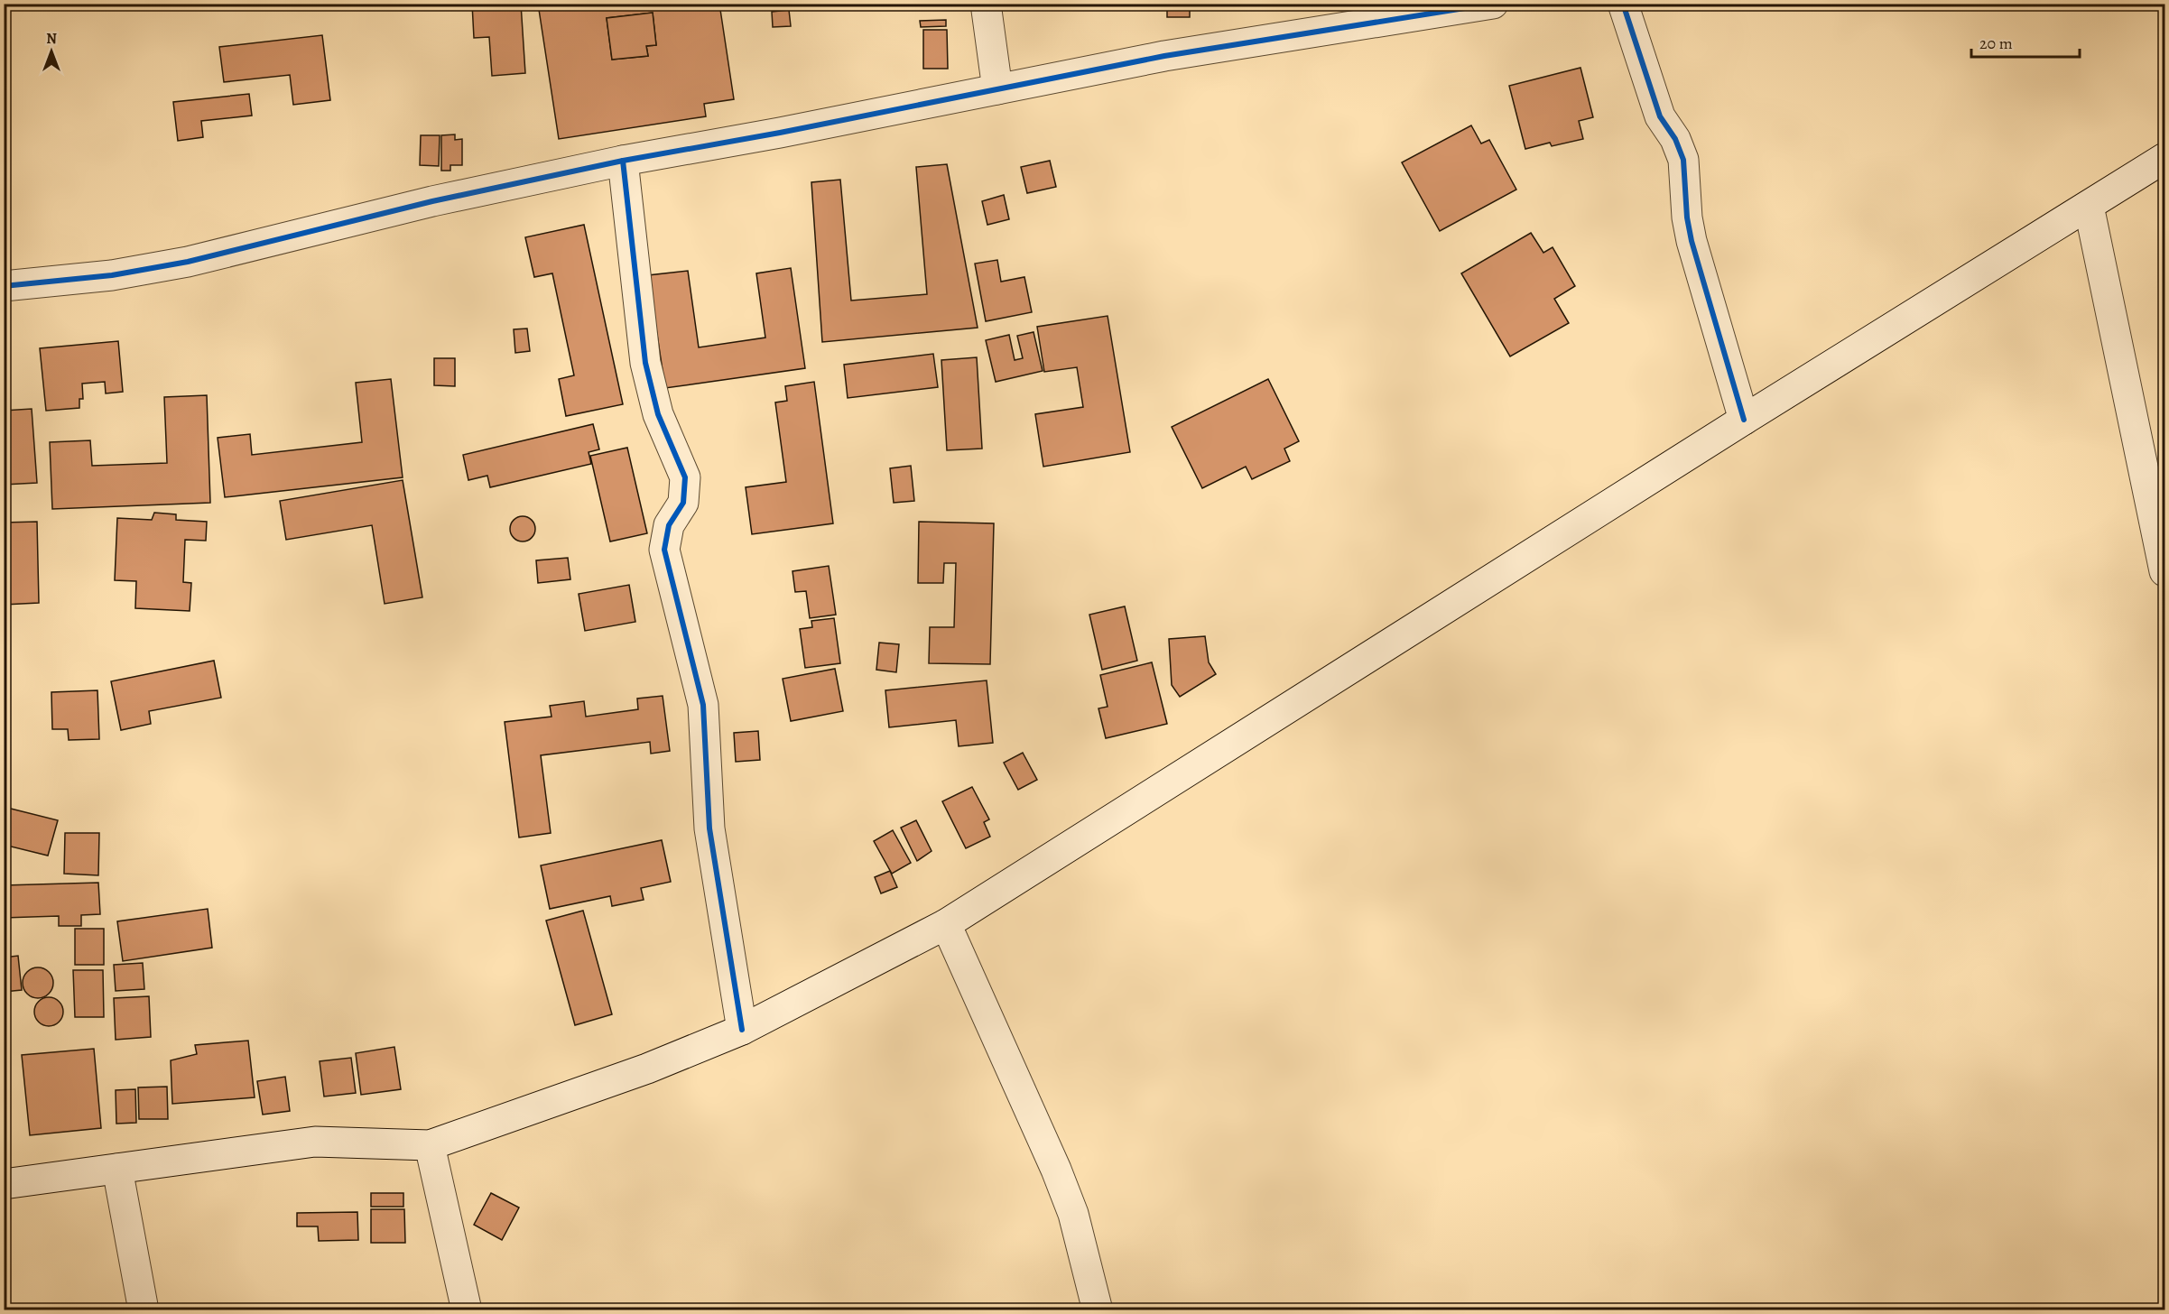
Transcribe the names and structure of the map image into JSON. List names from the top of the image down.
{
  "scale_bar": "20 m",
  "north": "top"
}
